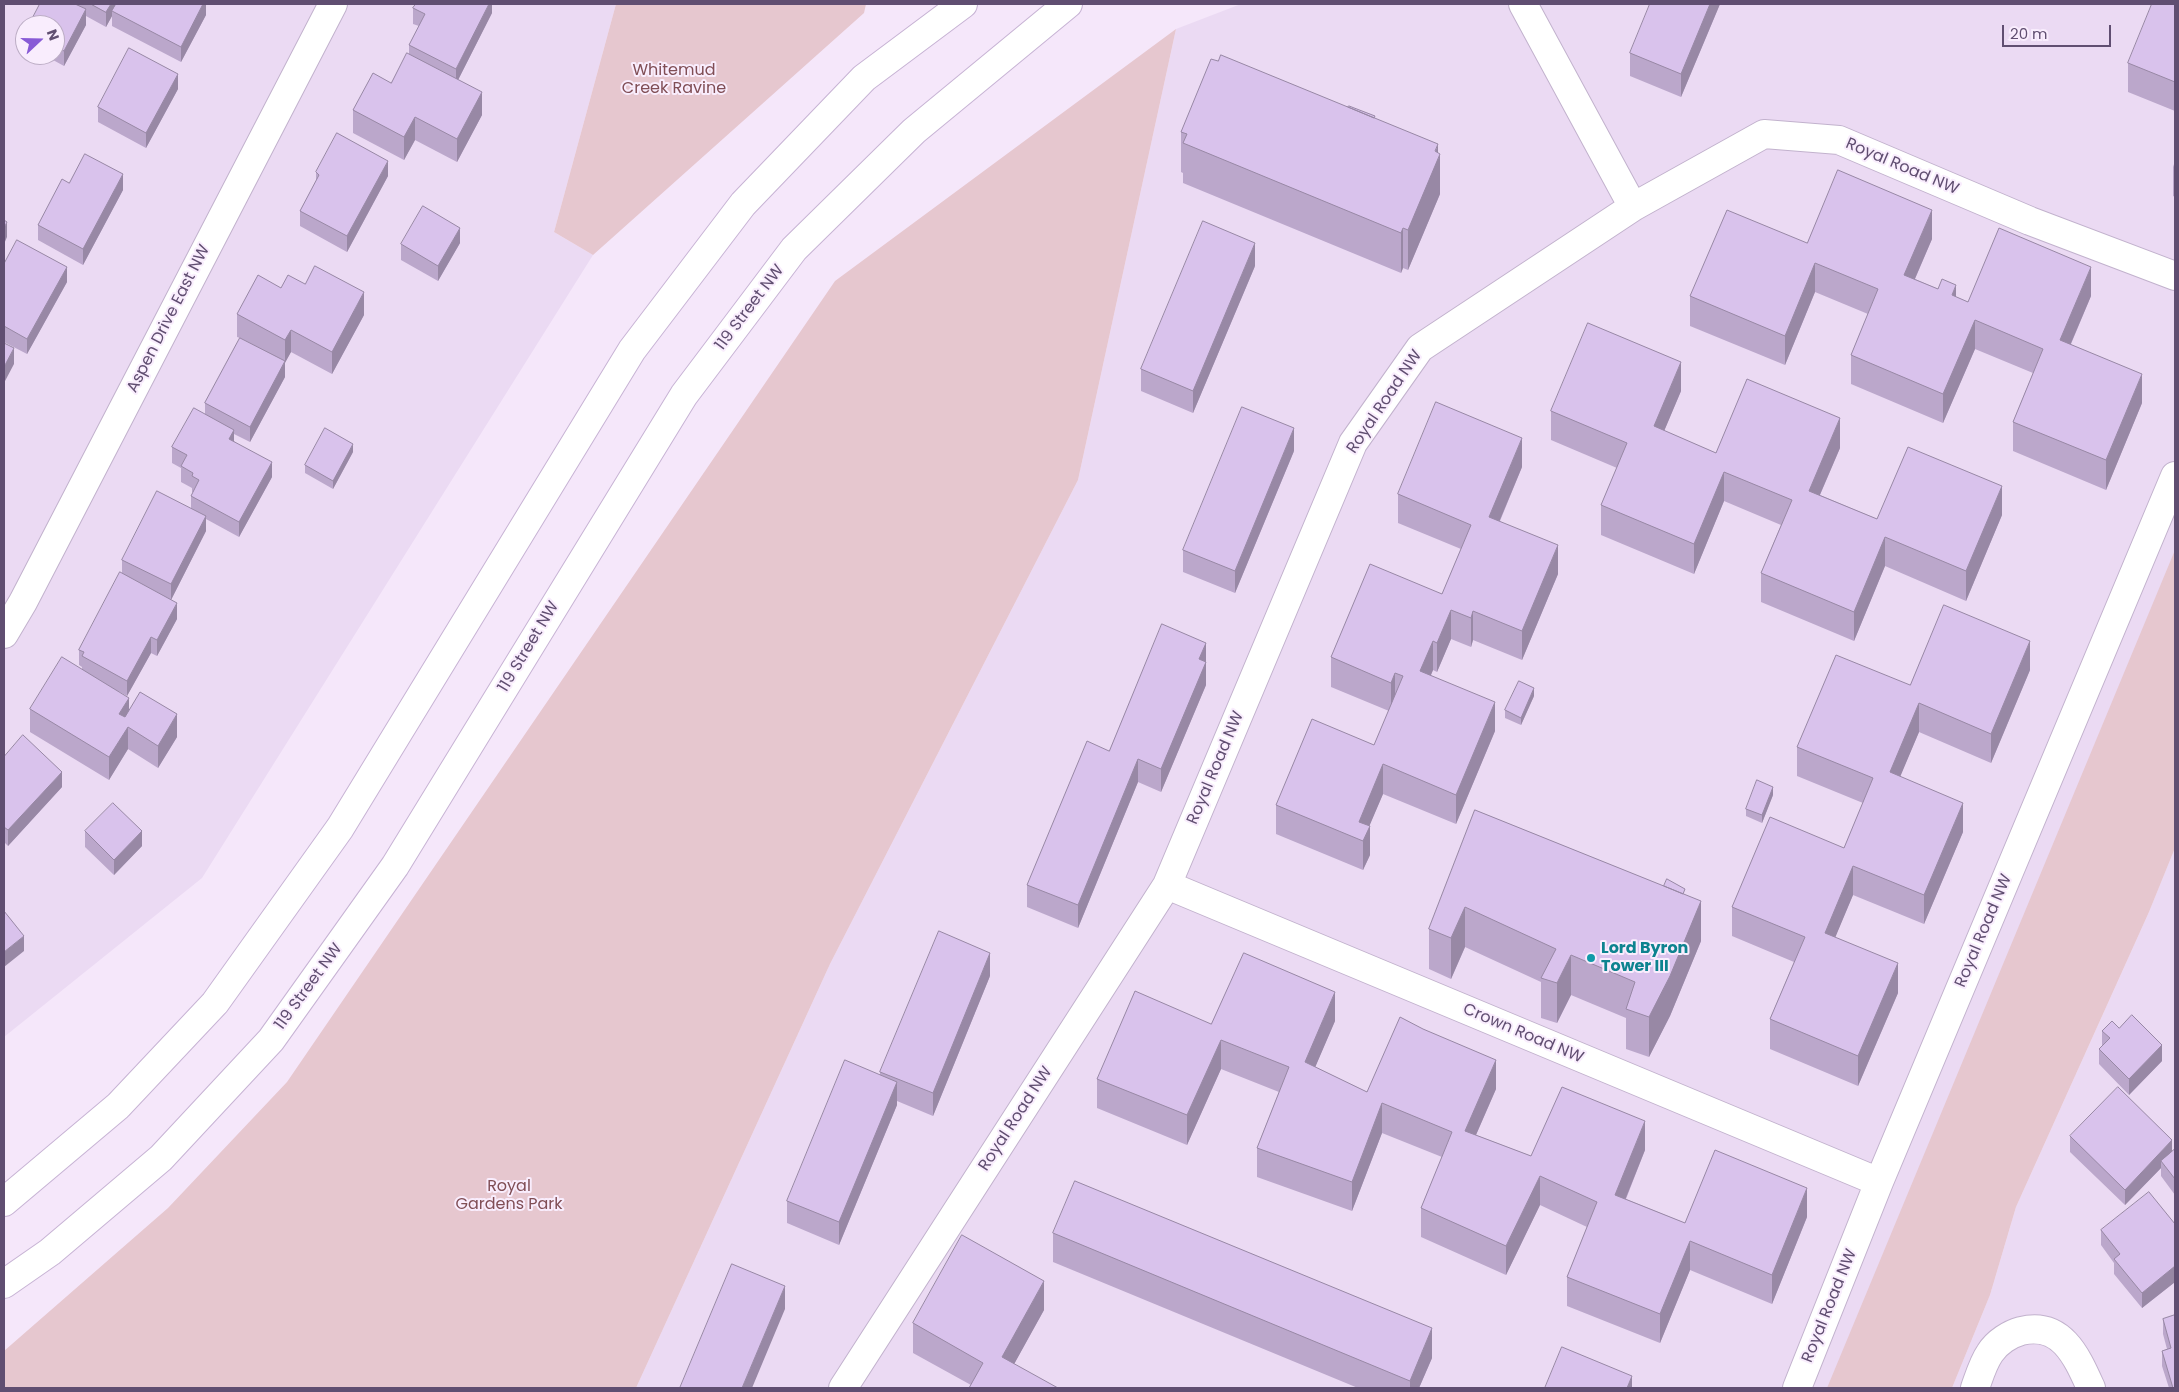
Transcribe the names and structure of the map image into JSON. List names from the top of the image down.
{
  "streets": {
    "street": [
      "Royal Road NW",
      "119 Street NW",
      "Aspen Drive East NW",
      "Crown Road NW"
    ]
  },
  "crossings": [
    ["Royal Road NW", "Crown Road NW"]
  ],
  "parks": ["Whitemud Creek Ravine", "Royal Gardens Park"],
  "places": ["Lord Byron Tower III"],
  "scale_bar": "20 m",
  "north": "right"
}
